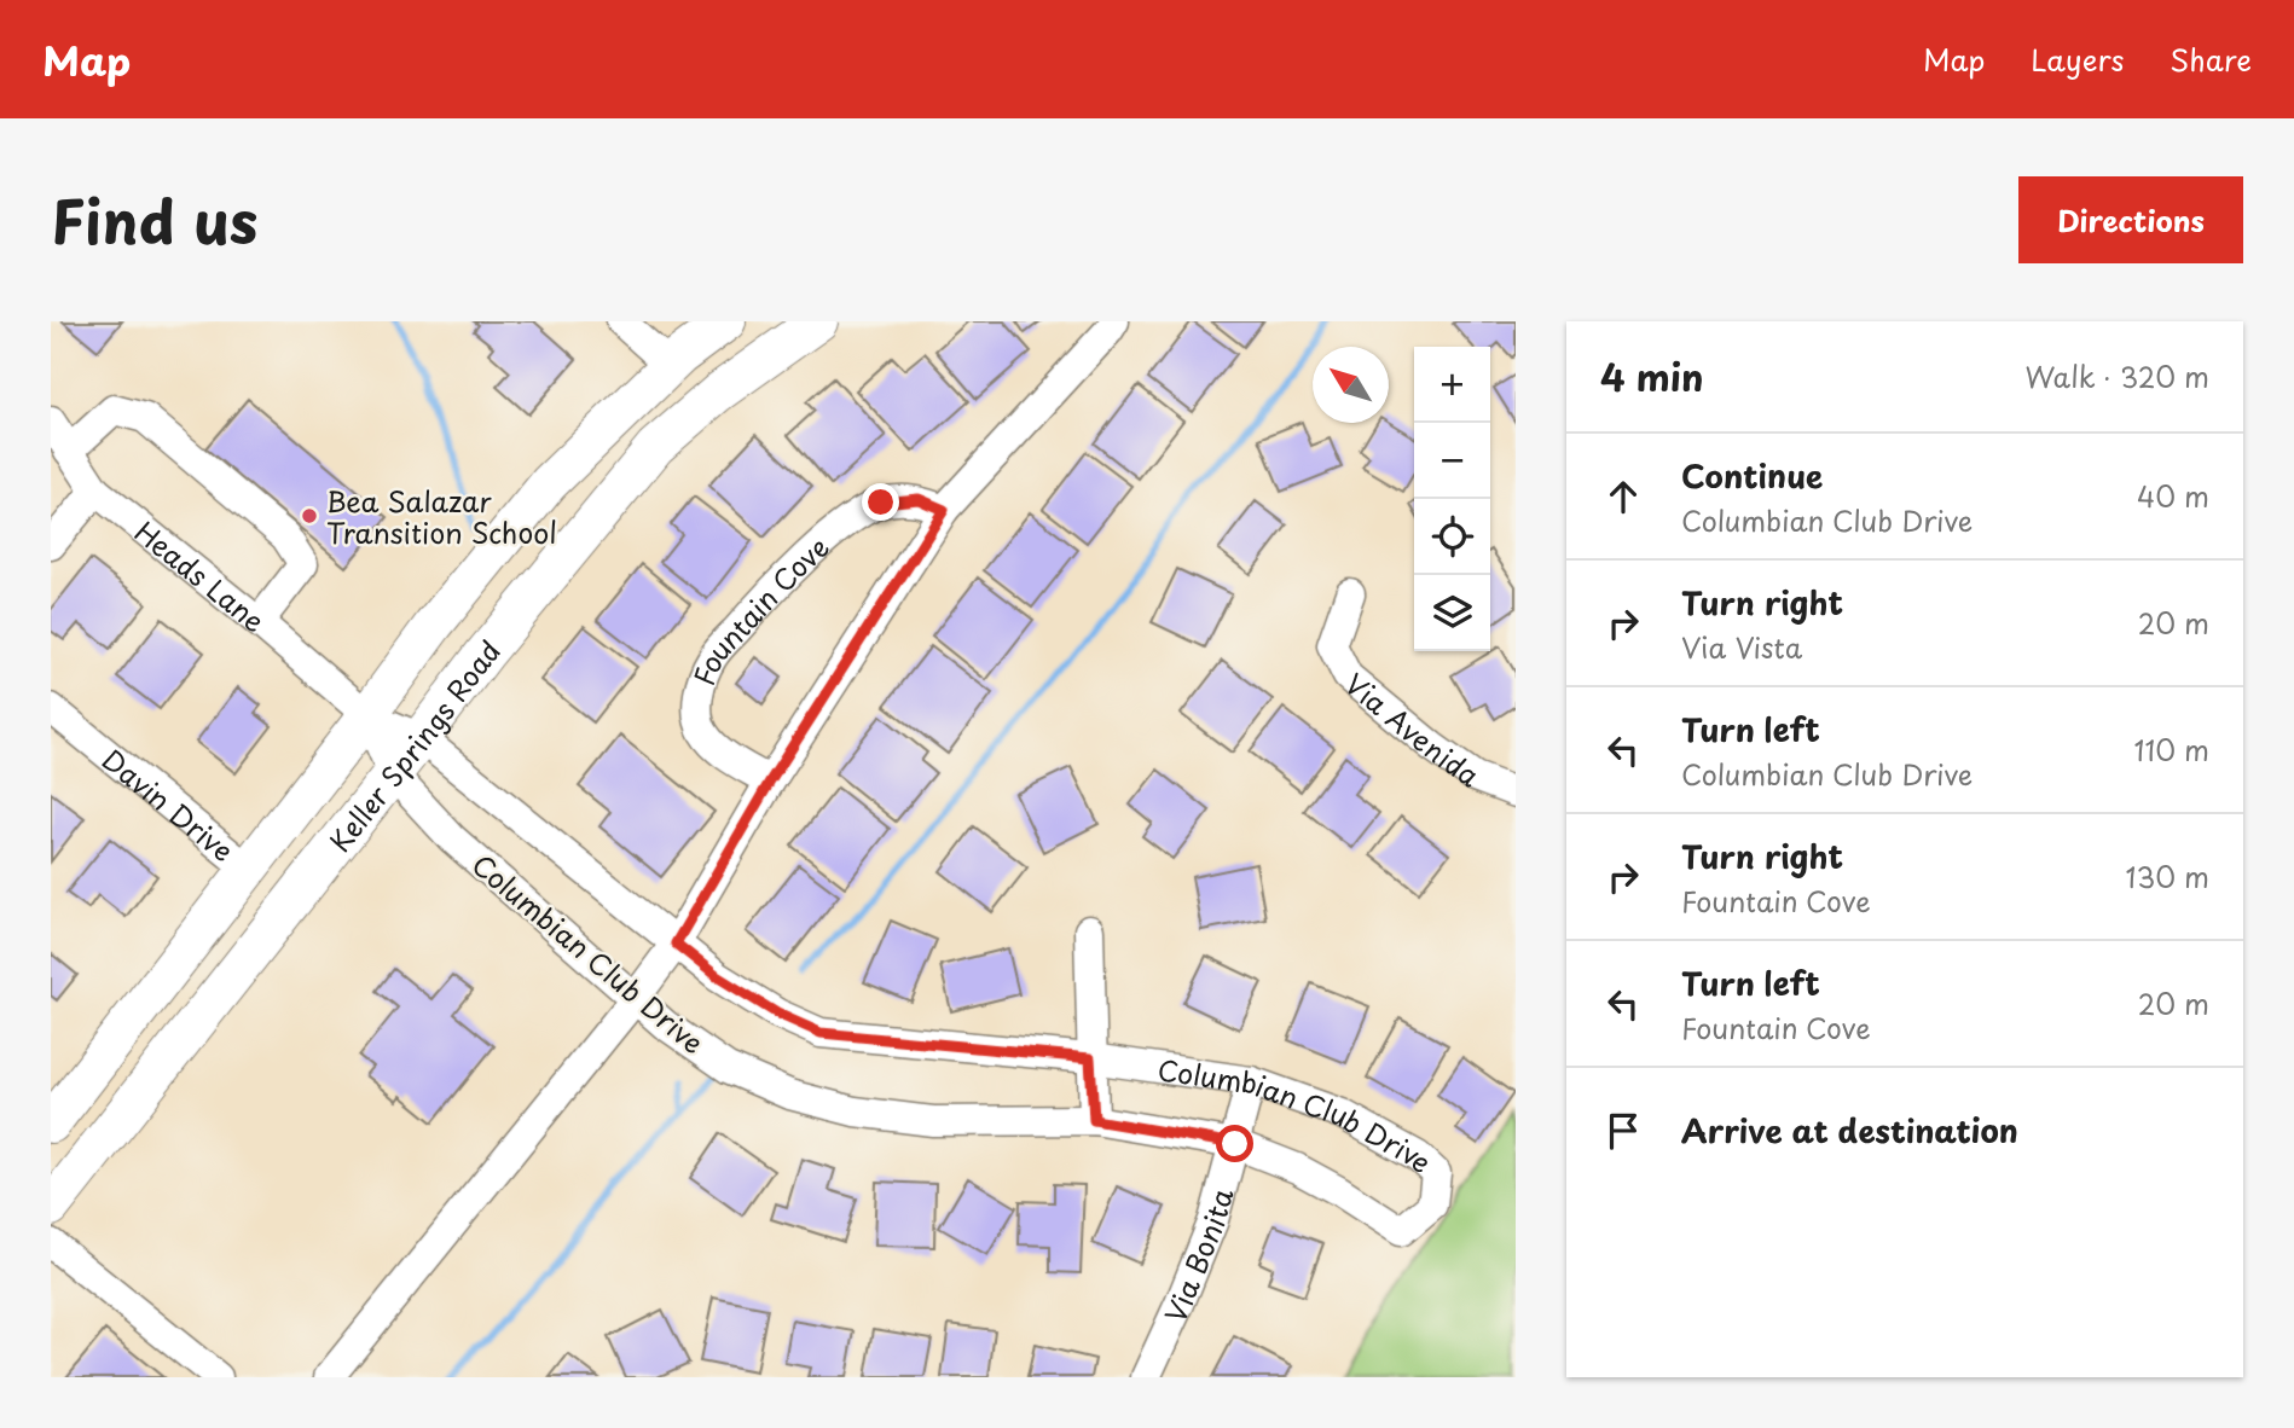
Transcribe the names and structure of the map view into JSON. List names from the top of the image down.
{
  "streets": {
    "main road": ["Keller Springs Road"],
    "street": [
      "Heads Lane",
      "Fountain Cove",
      "Via Avenida",
      "Davin Drive",
      "Columbian Club Drive",
      "Via Bonita"
    ]
  },
  "crossings": [
    ["Heads Lane", "Keller Springs Road"],
    ["Heads Lane", "Columbian Club Drive"],
    ["Keller Springs Road", "Davin Drive"],
    ["Keller Springs Road", "Columbian Club Drive"],
    ["Columbian Club Drive", "Via Bonita"]
  ],
  "places": ["Bea Salazar Transition School"],
  "north": "top left",
  "page": {
    "header": "Map",
    "nav": ["Map", "Layers", "Share"],
    "title": "Find us",
    "buttons": "Directions",
    "heading": ["4 min", "Walk · 320 m"],
    "map_buttons": ["+", "−"],
    "list": [
      ["Continue", "Columbian Club Drive", "40 m"],
      ["Turn right", "Via Vista", "20 m"],
      ["Turn left", "Columbian Club Drive", "110 m"],
      ["Turn right", "Fountain Cove", "130 m"],
      ["Turn left", "Fountain Cove", "20 m"],
      "Arrive at destination"
    ]
  }
}
